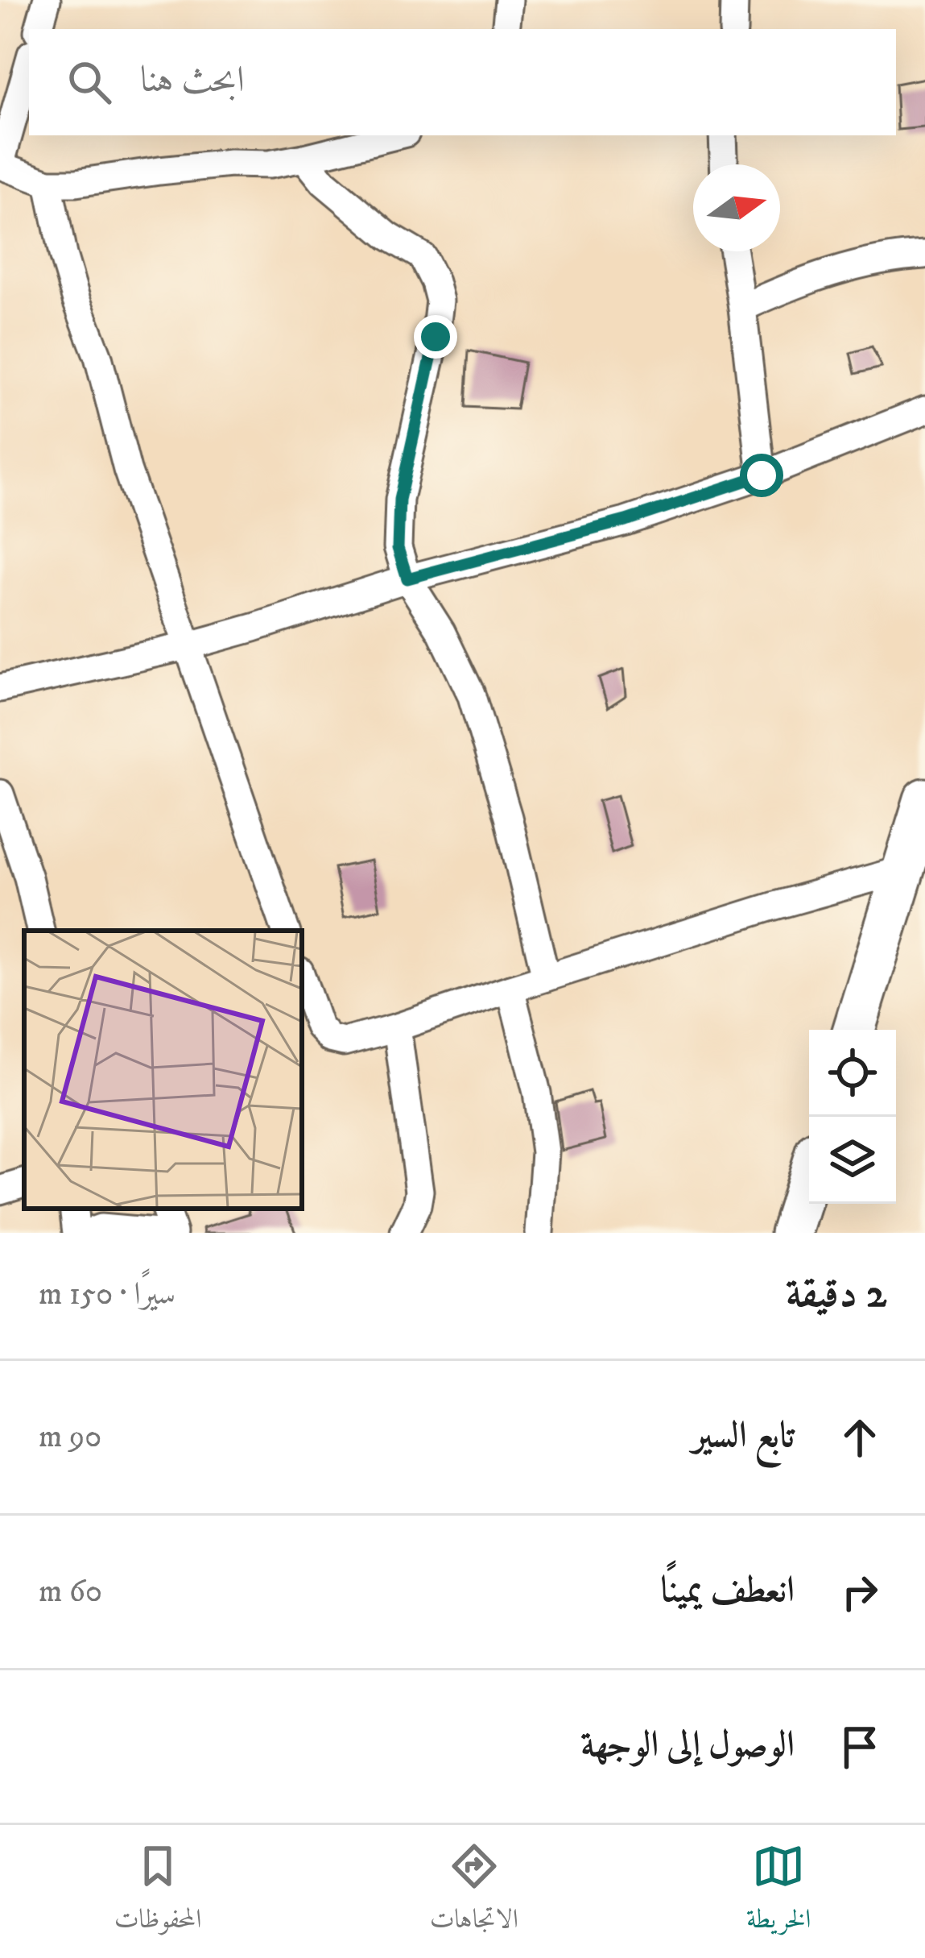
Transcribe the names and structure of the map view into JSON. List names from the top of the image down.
{
  "north": "right",
  "page": {
    "search": "ابحث هنا",
    "heading": ["2 دقيقة", "سيرًا · 150 m"],
    "list": [
      ["تابع السير", "90 m"],
      ["انعطف يمينًا", "60 m"],
      "الوصول إلى الوجهة"
    ],
    "nav": ["الخريطة", "الاتجاهات", "المحفوظات"]
  }
}
